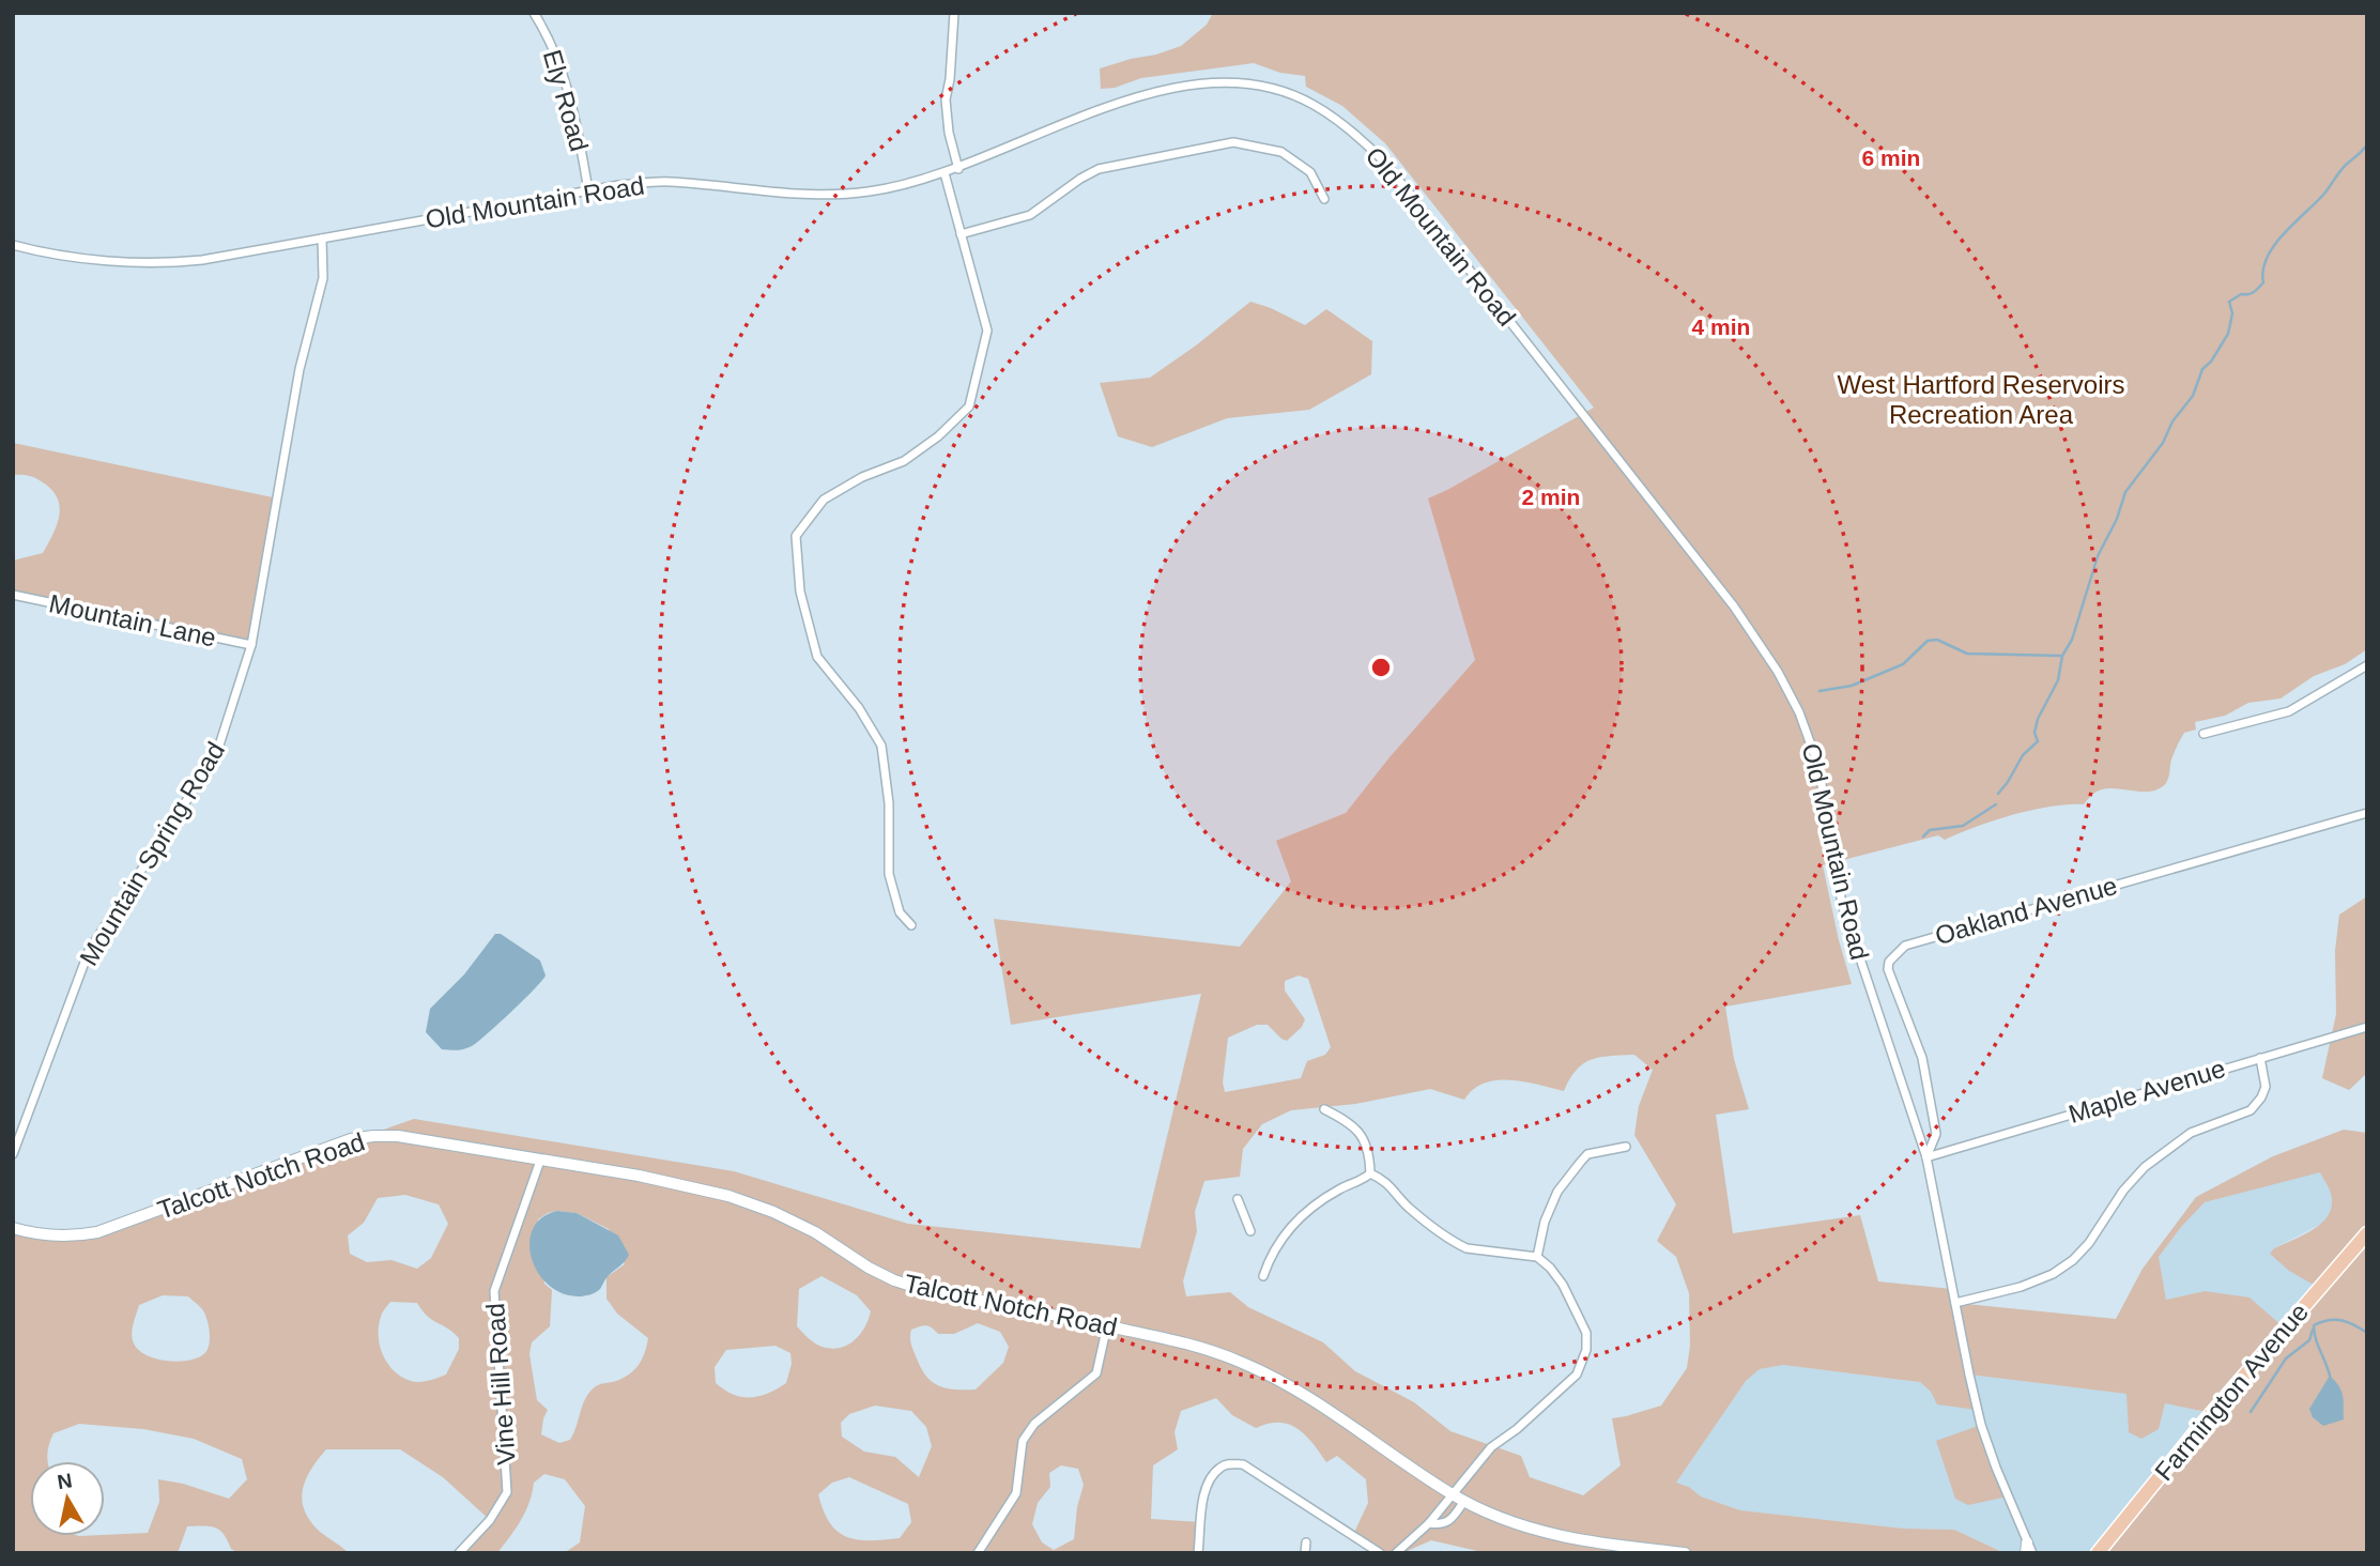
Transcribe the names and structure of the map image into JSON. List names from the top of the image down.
{
  "streets": {
    "main road": ["Farmington Avenue"],
    "street": [
      "Ely Road",
      "Old Mountain Road",
      "Mountain Lane",
      "Mountain Spring Road",
      "Oakland Avenue",
      "Maple Avenue",
      "Talcott Notch Road",
      "Vine Hill Road"
    ]
  },
  "crossings": [
    ["Ely Road", "Old Mountain Road"],
    ["Old Mountain Road", "Mountain Spring Road"],
    ["Old Mountain Road", "Oakland Avenue"],
    ["Old Mountain Road", "Maple Avenue"],
    ["Mountain Lane", "Mountain Spring Road"],
    ["Oakland Avenue", "Maple Avenue"],
    ["Talcott Notch Road", "Vine Hill Road"]
  ],
  "parks": ["West Hartford Reservoirs Recreation Area"],
  "north": "top",
  "rings": ["6 min", "4 min", "2 min"]
}
